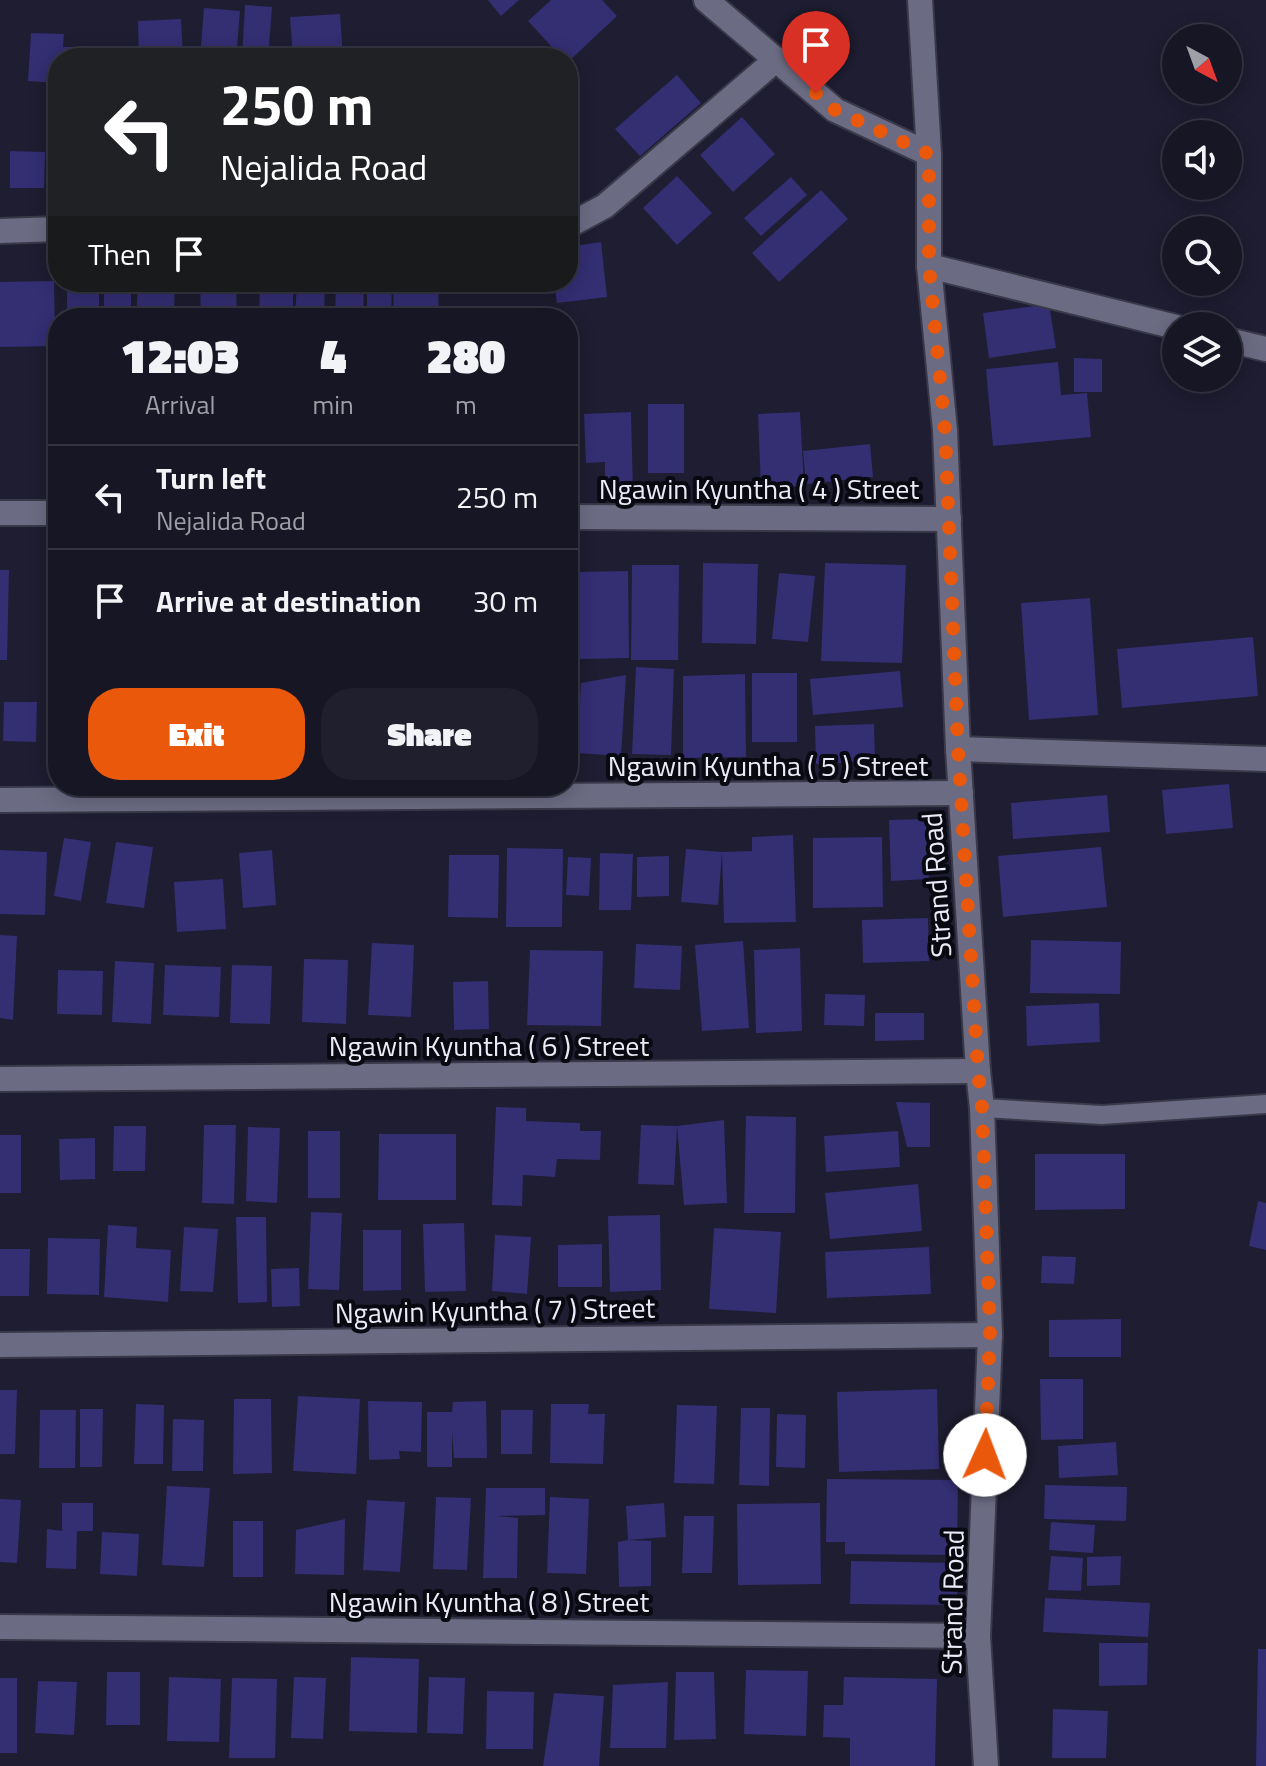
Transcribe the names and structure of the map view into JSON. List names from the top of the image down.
{
  "streets": {
    "street": [
      "Ngawin Kyuntha ( 4 ) Street",
      "Ngawin Kyuntha ( 5 ) Street",
      "Strand Road",
      "Ngawin Kyuntha ( 6 ) Street",
      "Ngawin Kyuntha ( 7 ) Street",
      "Ngawin Kyuntha ( 8 ) Street"
    ]
  },
  "crossings": [
    ["Ngawin Kyuntha ( 4 ) Street", "Strand Road"],
    ["Ngawin Kyuntha ( 5 ) Street", "Strand Road"],
    ["Strand Road", "Ngawin Kyuntha ( 6 ) Street"],
    ["Strand Road", "Ngawin Kyuntha ( 7 ) Street"],
    ["Strand Road", "Ngawin Kyuntha ( 8 ) Street"]
  ],
  "north": "bottom right",
  "page": {
    "turn": ["250 m", "Nejalida Road"],
    "then": "Then",
    "eta": [
      "12:03",
      "Arrival",
      "4",
      "min",
      "280",
      "m"
    ],
    "list": [
      {
        "name": "Turn left",
        "note": "Nejalida Road",
        "value": "250 m"
      },
      {
        "name": "Arrive at destination",
        "value": "30 m"
      }
    ],
    "buttons": ["Exit", "Share"]
  }
}
